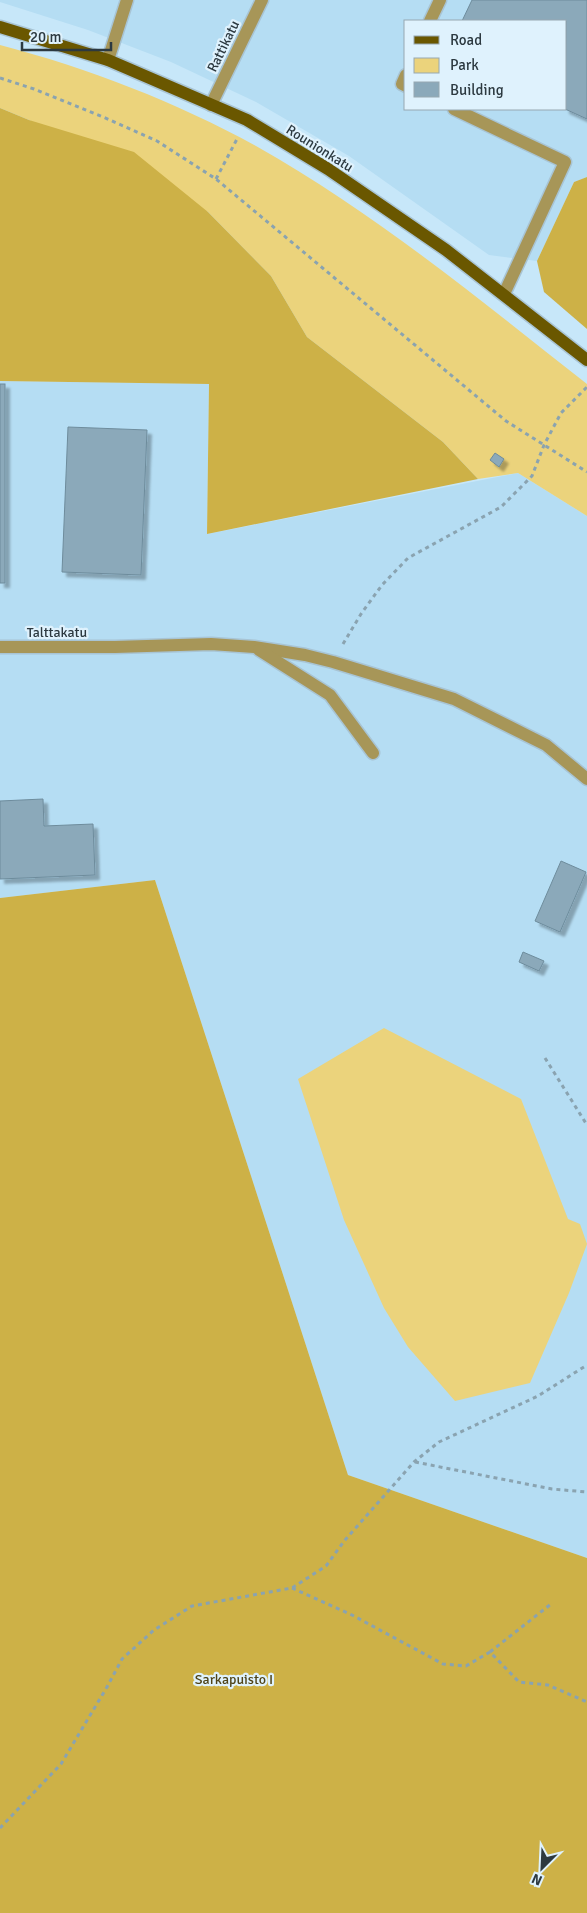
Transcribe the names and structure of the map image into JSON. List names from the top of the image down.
{
  "streets": {
    "main road": ["Rounionkatu"],
    "street": ["Rattikatu", "Talttakatu"]
  },
  "crossings": [
    ["Rattikatu", "Rounionkatu"]
  ],
  "parks": ["Sarkapuisto I"],
  "legend": ["Road", "Park", "Building"],
  "scale_bar": "20 m",
  "north": "bottom left"
}
